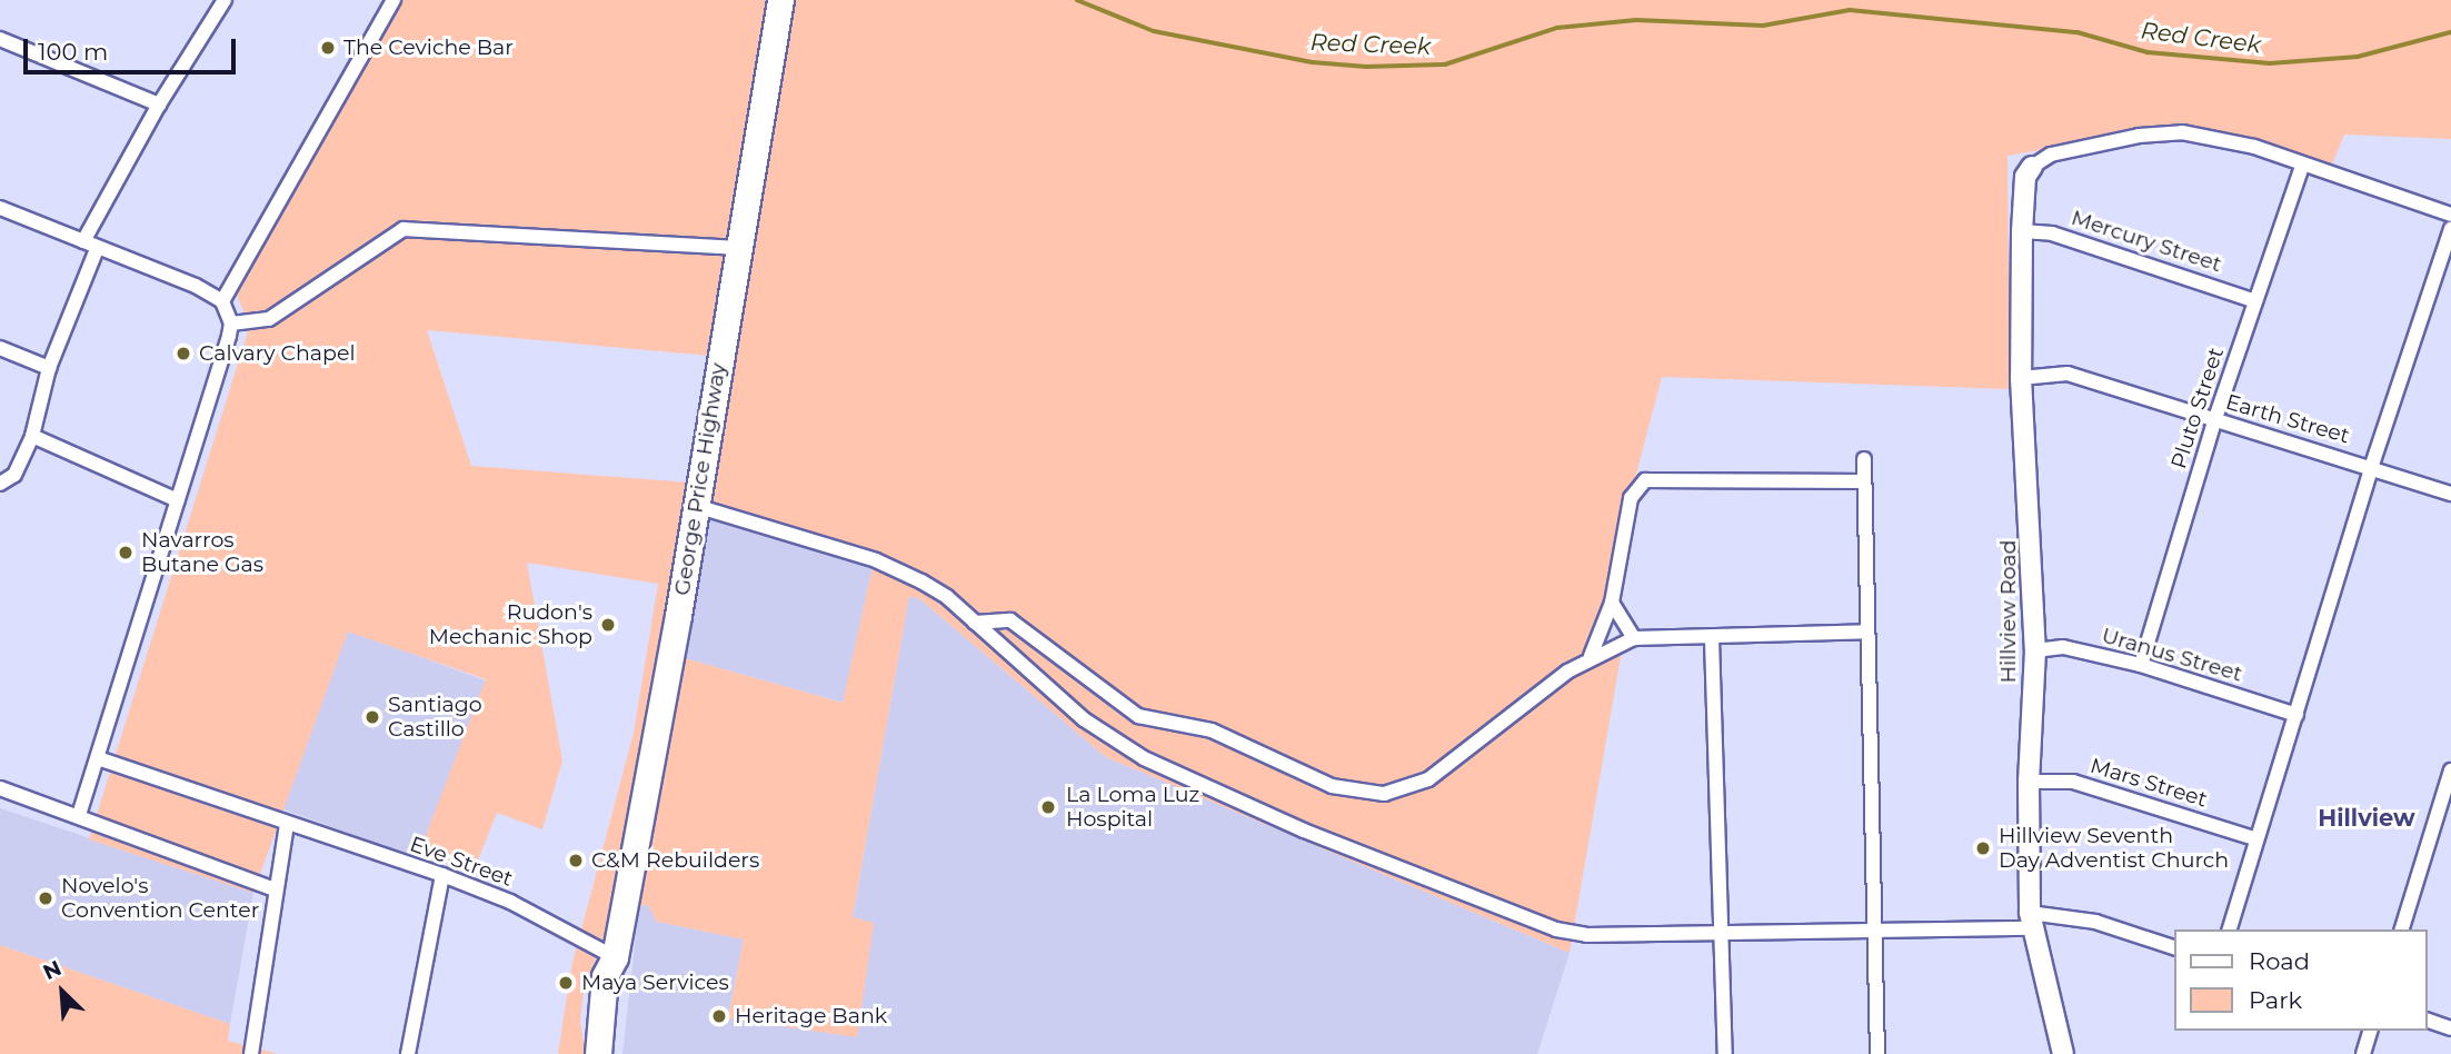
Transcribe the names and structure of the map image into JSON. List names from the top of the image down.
{
  "streets": {
    "highway": ["George Price Highway"],
    "street": [
      "Mercury Street",
      "Pluto Street",
      "Earth Street",
      "Hillview Road",
      "Uranus Street",
      "Mars Street",
      "Eve Street"
    ]
  },
  "crossings": [
    ["Mercury Street", "Pluto Street"],
    ["Mercury Street", "Hillview Road"],
    ["Pluto Street", "Earth Street"],
    ["Pluto Street", "Uranus Street"],
    ["Earth Street", "Hillview Road"],
    ["George Price Highway", "Eve Street"],
    ["Hillview Road", "Uranus Street"],
    ["Hillview Road", "Mars Street"]
  ],
  "districts": ["Hillview"],
  "water": ["Red Creek"],
  "places": [
    "The Ceviche Bar",
    "Calvary Chapel",
    "Navarros Butane Gas",
    "Rudon's Mechanic Shop",
    "Santiago Castillo",
    "La Loma Luz Hospital",
    "Hillview Seventh Day Adventist Church",
    "C&M Rebuilders",
    "Novelo's Convention Center",
    "Maya Services",
    "Heritage Bank"
  ],
  "legend": ["Road", "Park"],
  "scale_bar": "100 m",
  "north": "top left"
}
